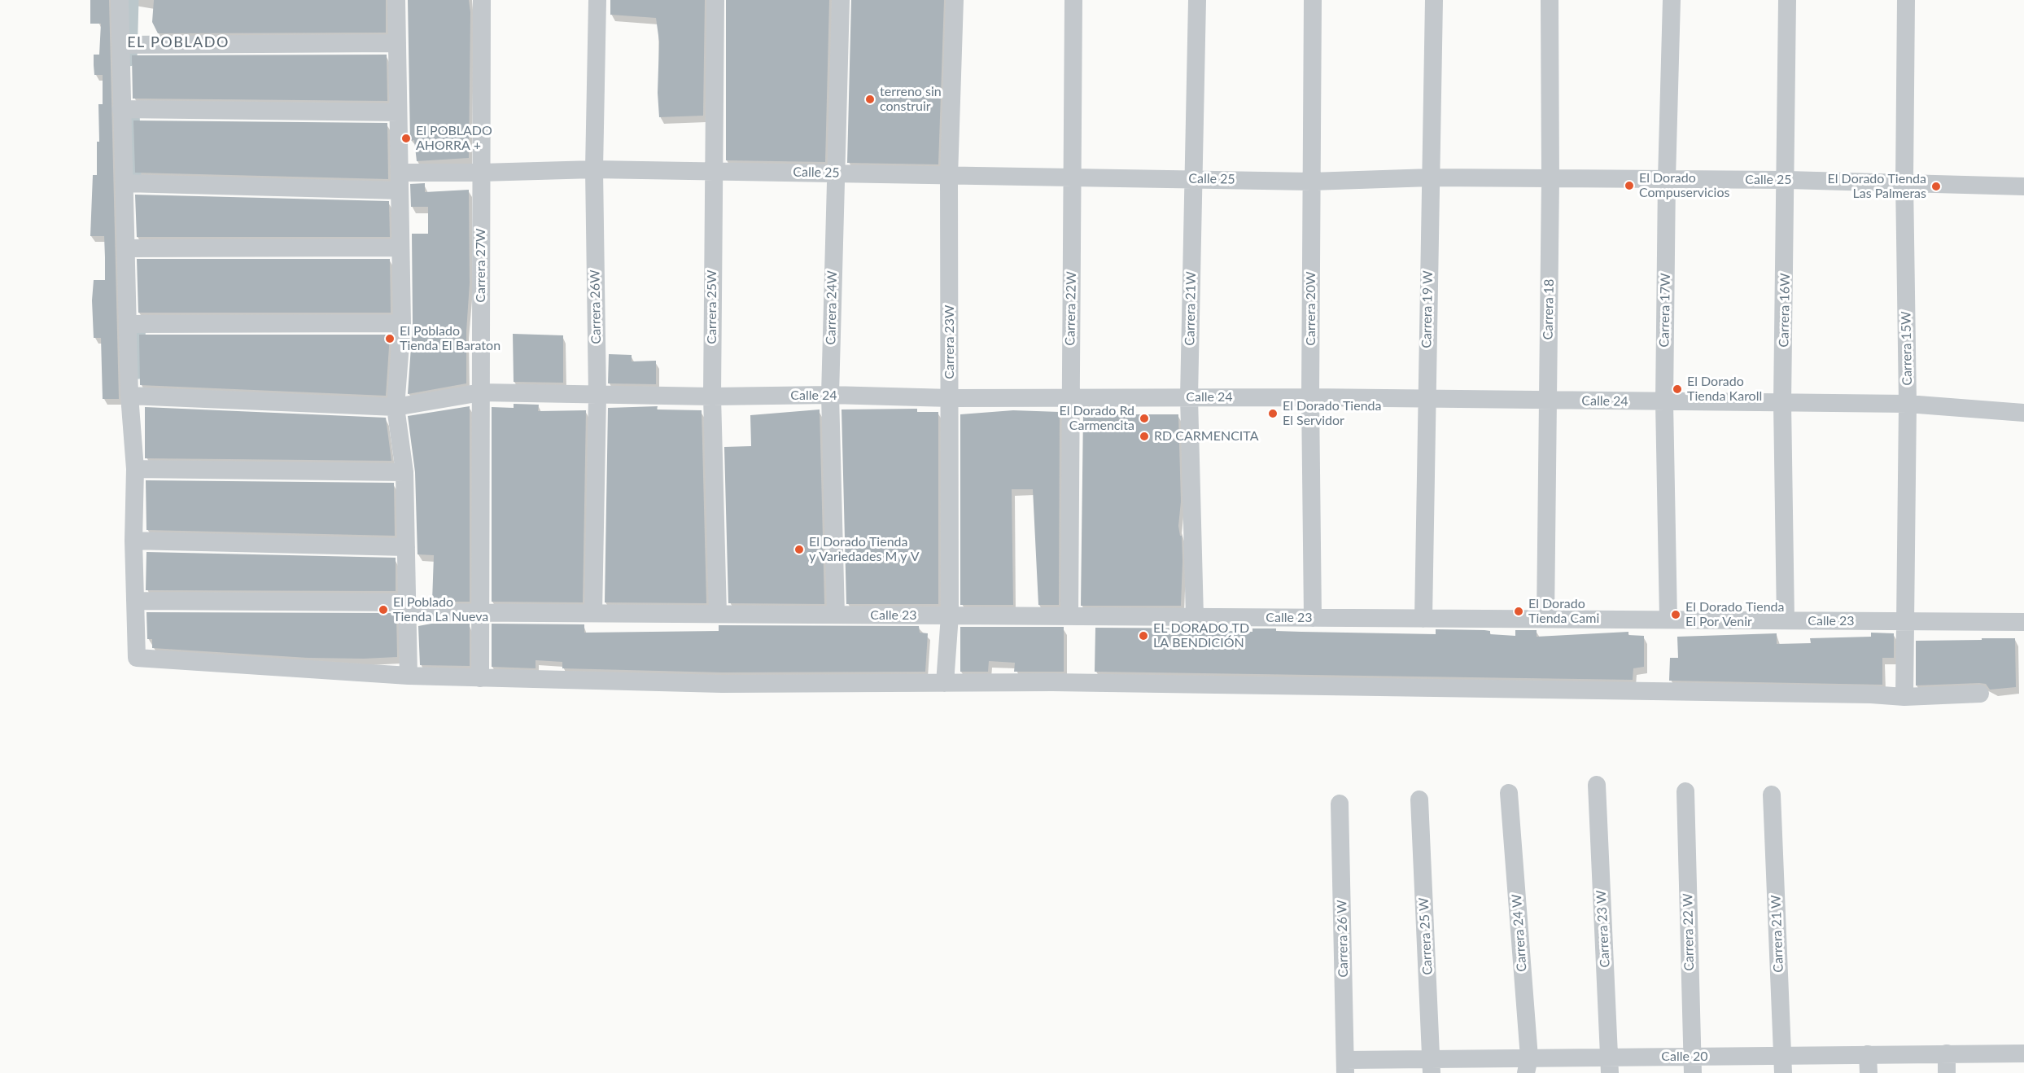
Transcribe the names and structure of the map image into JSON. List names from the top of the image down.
{
  "streets": {
    "street": [
      "Calle 25",
      "Carrera 27W",
      "Carrera 26W",
      "Carrera 25W",
      "Carrera 24W",
      "Carrera 22W",
      "Carrera 21W",
      "Carrera 20W",
      "Carrera 19 W",
      "Carrera 18",
      "Carrera 17W",
      "Carrera 16W",
      "Carrera 23W",
      "Carrera 15W",
      "Calle 24",
      "Calle 23",
      "Carrera 23 W",
      "Carrera 22 W",
      "Carrera 24 W",
      "Carrera 21 W",
      "Carrera 25 W",
      "Carrera 26 W",
      "Calle 20"
    ]
  },
  "crossings": [
    ["Calle 25", "Carrera 27W"],
    ["Calle 25", "Carrera 26W"],
    ["Calle 25", "Carrera 25W"],
    ["Calle 25", "Carrera 24W"],
    ["Calle 25", "Carrera 22W"],
    ["Calle 25", "Carrera 21W"],
    ["Calle 25", "Carrera 20W"],
    ["Calle 25", "Carrera 19 W"],
    ["Calle 25", "Carrera 18"],
    ["Calle 25", "Carrera 17W"],
    ["Calle 25", "Carrera 16W"],
    ["Calle 25", "Carrera 23W"],
    ["Calle 25", "Carrera 15W"],
    ["Carrera 27W", "Calle 24"],
    ["Carrera 27W", "Calle 23"],
    ["Carrera 26W", "Calle 24"],
    ["Carrera 26W", "Calle 23"],
    ["Carrera 25W", "Calle 24"],
    ["Carrera 25W", "Calle 23"],
    ["Carrera 24W", "Calle 24"],
    ["Carrera 24W", "Calle 23"],
    ["Carrera 22W", "Calle 24"],
    ["Carrera 22W", "Calle 23"],
    ["Carrera 21W", "Calle 24"],
    ["Carrera 21W", "Calle 23"],
    ["Carrera 20W", "Calle 24"],
    ["Carrera 20W", "Calle 23"],
    ["Carrera 19 W", "Calle 24"],
    ["Carrera 19 W", "Calle 23"],
    ["Carrera 18", "Calle 24"],
    ["Carrera 18", "Calle 23"],
    ["Carrera 17W", "Calle 24"],
    ["Carrera 17W", "Calle 23"],
    ["Carrera 16W", "Calle 24"],
    ["Carrera 16W", "Calle 23"],
    ["Carrera 23W", "Calle 24"],
    ["Carrera 23W", "Calle 23"],
    ["Carrera 15W", "Calle 24"],
    ["Carrera 15W", "Calle 23"],
    ["Carrera 23 W", "Calle 20"],
    ["Carrera 22 W", "Calle 20"],
    ["Carrera 24 W", "Calle 20"],
    ["Carrera 21 W", "Calle 20"],
    ["Carrera 25 W", "Calle 20"],
    ["Carrera 26 W", "Calle 20"]
  ],
  "districts": ["EL POBLADO"],
  "places": [
    "terreno sin construir",
    "El POBLADO AHORRA +",
    "El Dorado Compuservicios",
    "El Dorado Tienda Las Palmeras",
    "El Poblado Tienda El Baraton",
    "El Dorado Tienda Karoll",
    "El Dorado Tienda El Servidor",
    "El Dorado Rd Carmencita",
    "RD CARMENCITA",
    "El Dorado Tienda y Variedades M y V",
    "El Poblado Tienda La Nueva",
    "El Dorado Tienda Cami",
    "El Dorado Tienda El Por Venir",
    "EL DORADO TD LA BENDICIÓN"
  ]
}
